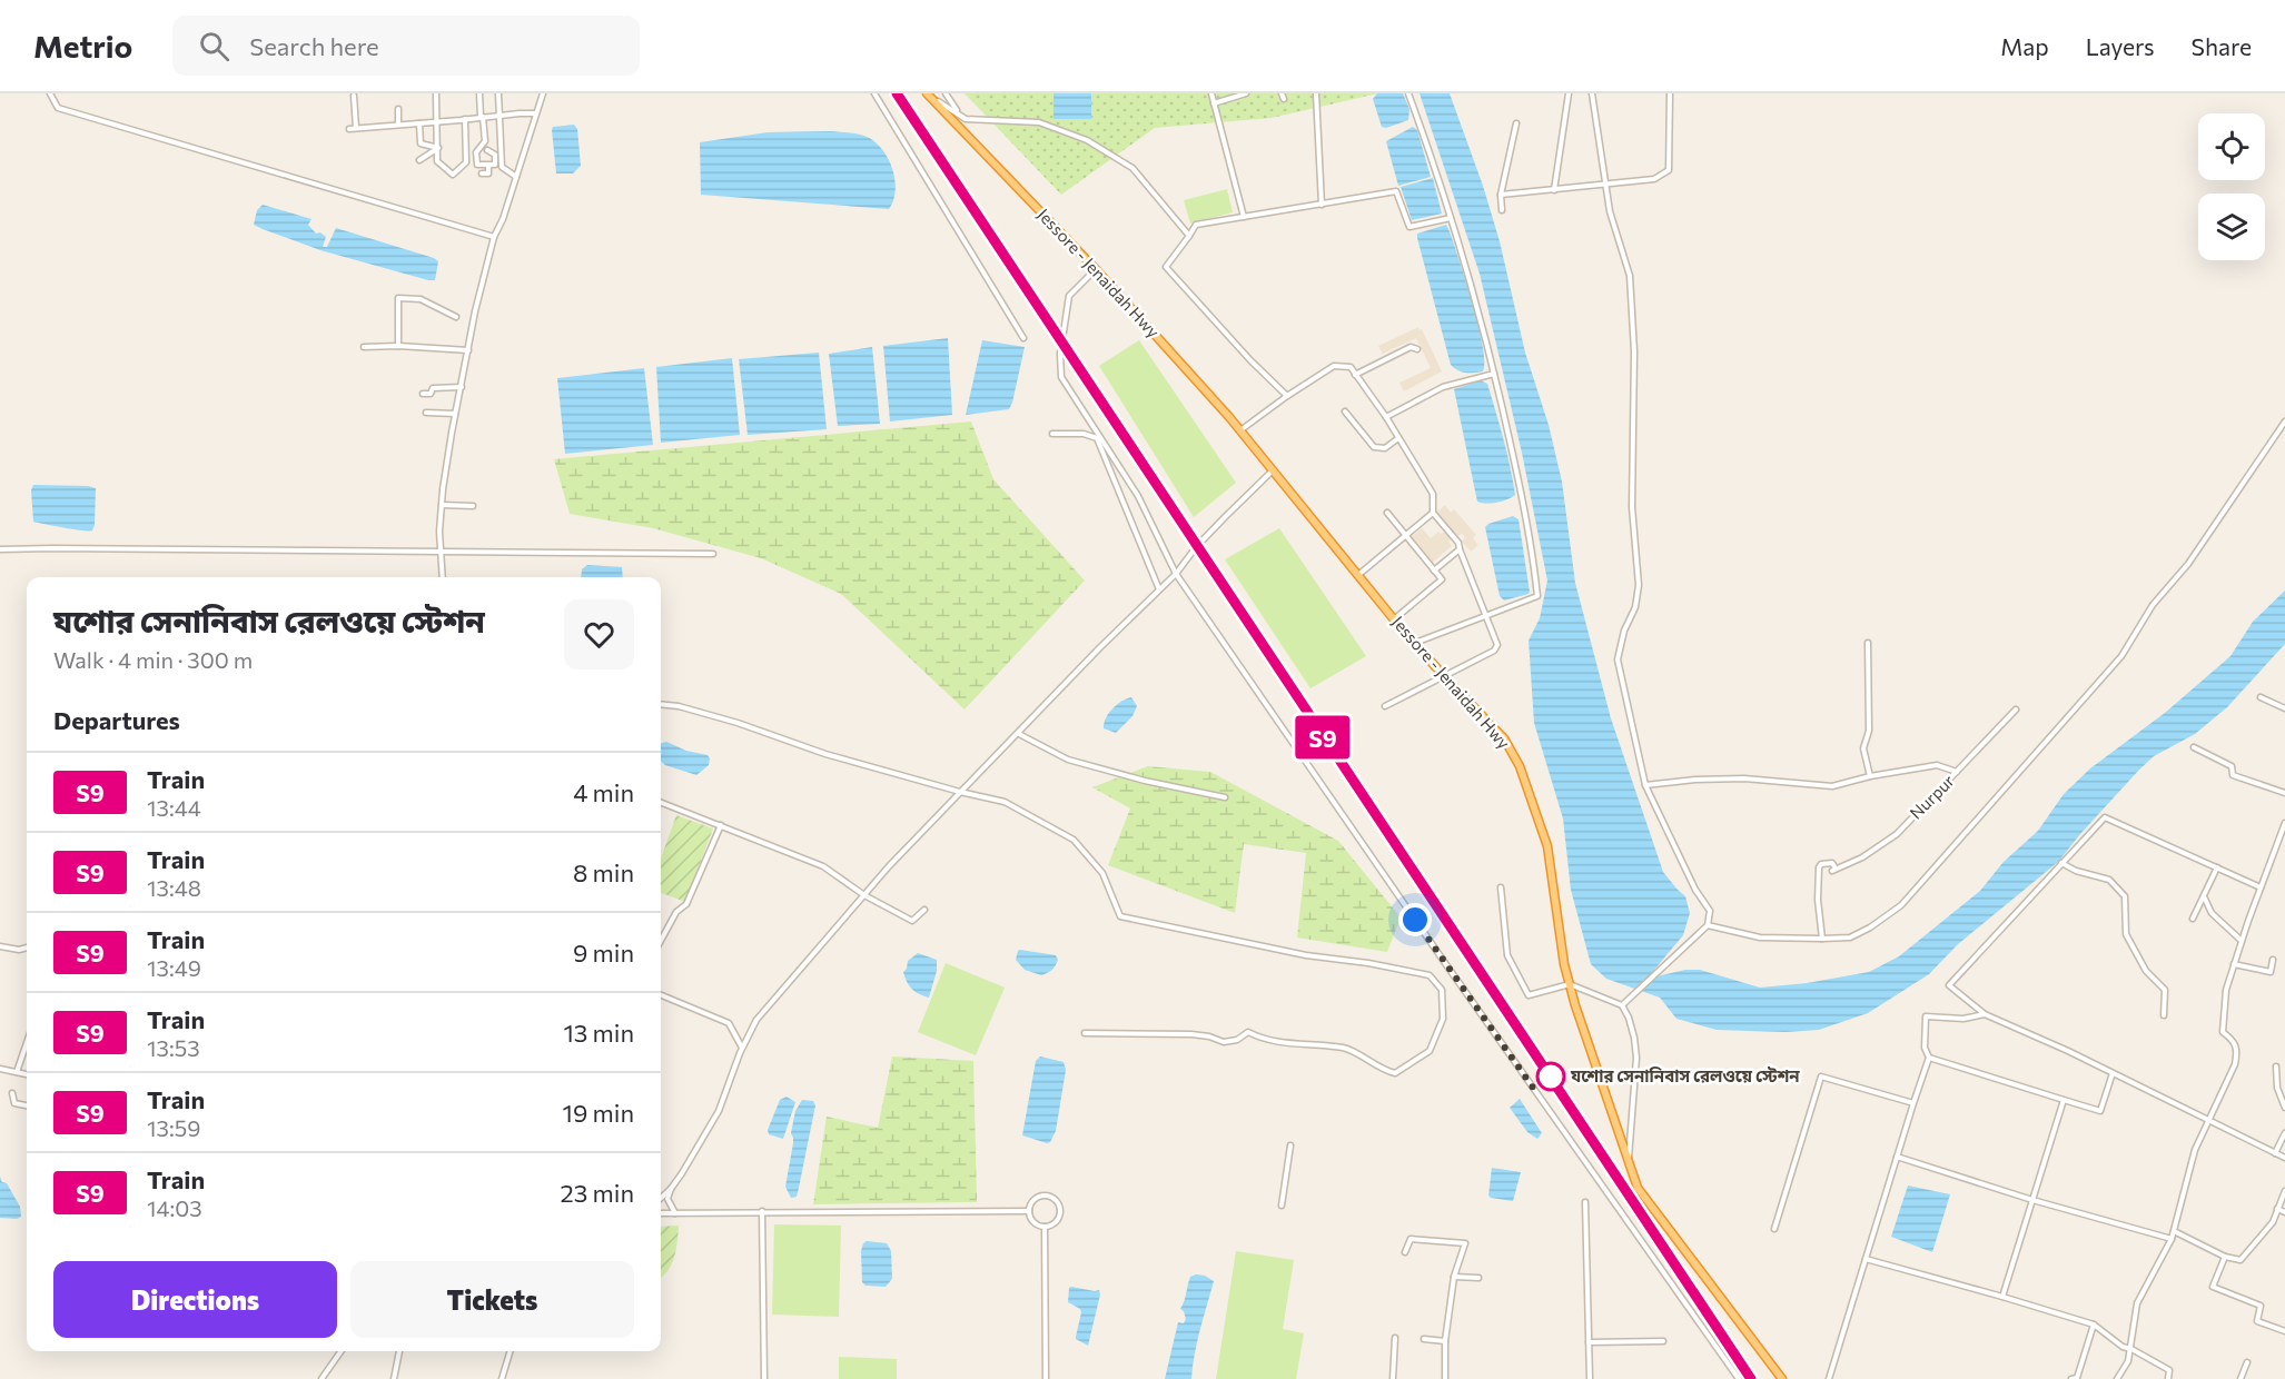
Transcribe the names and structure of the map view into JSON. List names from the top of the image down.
{
  "streets": {
    "highway": ["Jessore - Jenaidah Hwy"],
    "street": ["Nurpur"]
  },
  "places": ["যশোর সেনানিবাস রেলওয়ে স্টেশন"],
  "page": {
    "header": "Metrio",
    "search": "Search here",
    "nav": ["Map", "Layers", "Share"],
    "on_map": "S9",
    "heading": [
      ["যশোর সেনানিবাস রেলওয়ে স্টেশন", "Walk · 4 min · 300 m"],
      "Departures"
    ],
    "list": [
      {
        "mark": "S9",
        "name": "Train",
        "note": "13:44",
        "value": "4 min"
      },
      {
        "mark": "S9",
        "name": "Train",
        "note": "13:48",
        "value": "8 min"
      },
      {
        "mark": "S9",
        "name": "Train",
        "note": "13:49",
        "value": "9 min"
      },
      {
        "mark": "S9",
        "name": "Train",
        "note": "13:53",
        "value": "13 min"
      },
      {
        "mark": "S9",
        "name": "Train",
        "note": "13:59",
        "value": "19 min"
      },
      {
        "mark": "S9",
        "name": "Train",
        "note": "14:03",
        "value": "23 min"
      }
    ],
    "buttons": ["Directions", "Tickets"]
  }
}
